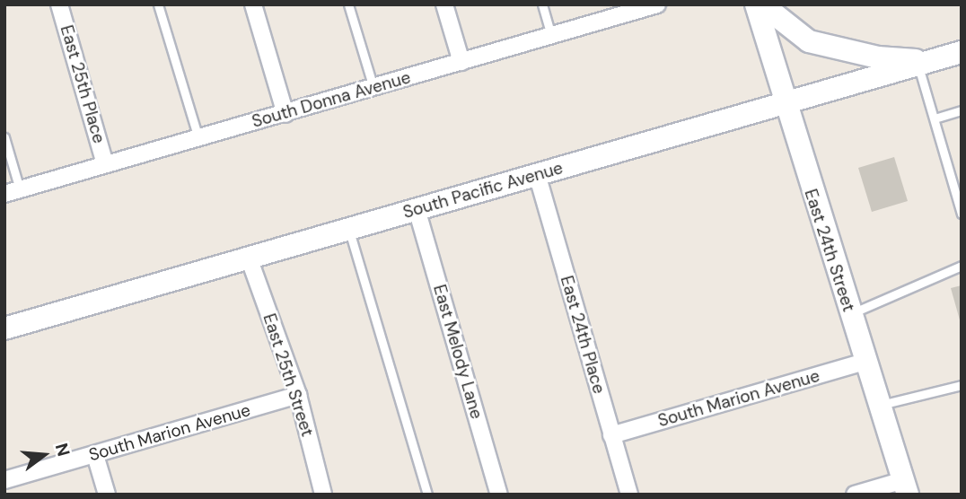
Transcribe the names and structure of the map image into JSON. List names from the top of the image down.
{
  "streets": {
    "main road": ["South Pacific Avenue", "East 24th Street"],
    "street": [
      "East 25th Place",
      "South Donna Avenue",
      "East 24th Place",
      "East Melody Lane",
      "East 25th Street",
      "South Marion Avenue"
    ]
  },
  "crossings": [
    ["East 25th Place", "South Donna Avenue"],
    ["South Pacific Avenue", "East 24th Street"],
    ["South Pacific Avenue", "East 24th Place"],
    ["South Pacific Avenue", "East Melody Lane"],
    ["South Pacific Avenue", "East 25th Street"],
    ["East 24th Street", "South Marion Avenue"],
    ["East 24th Place", "South Marion Avenue"],
    ["East 25th Street", "South Marion Avenue"]
  ],
  "north": "right"
}
